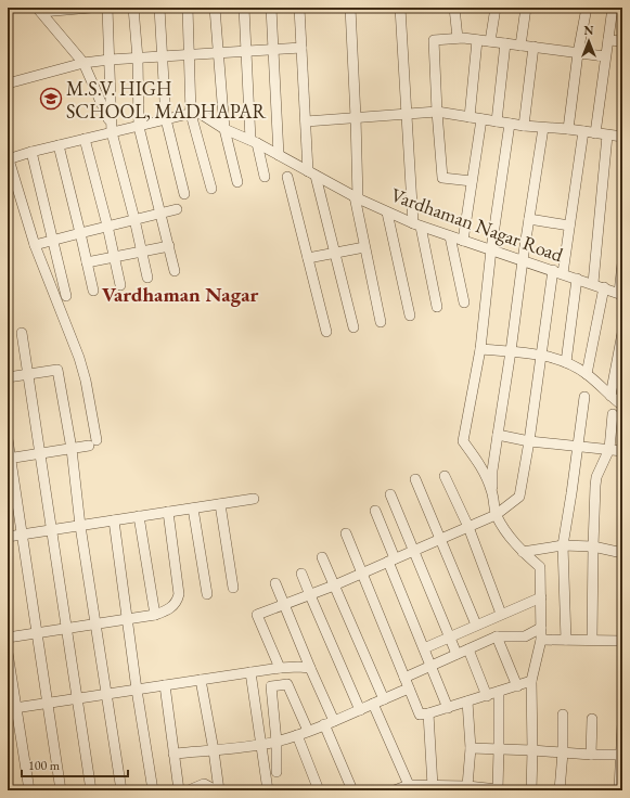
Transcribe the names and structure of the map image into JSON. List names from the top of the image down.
{
  "streets": {
    "street": ["Vardhaman Nagar Road"]
  },
  "districts": ["Vardhaman Nagar"],
  "places": {
    "school or university": ["M.S.V. HIGH SCHOOL, MADHAPAR"]
  },
  "scale_bar": "100 m",
  "north": "top"
}
